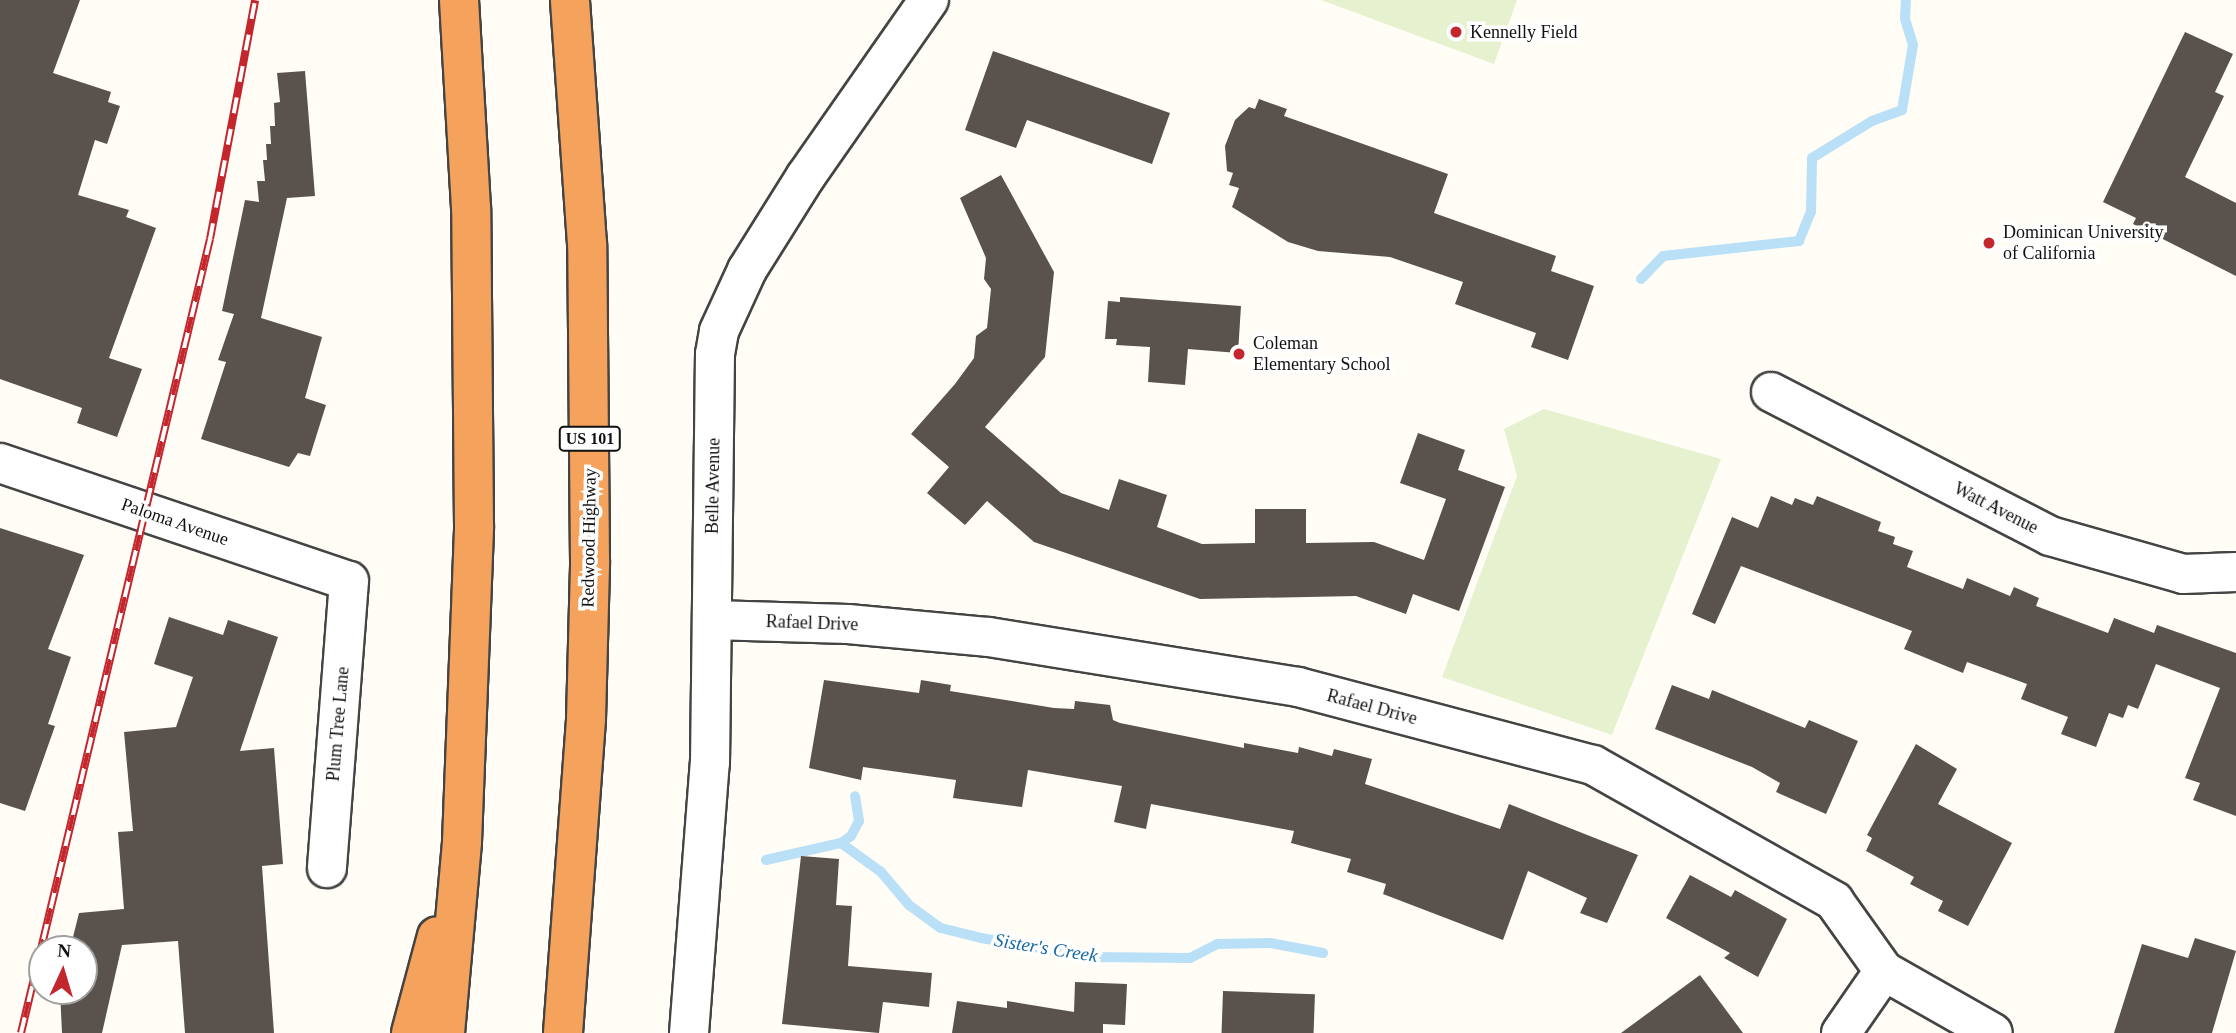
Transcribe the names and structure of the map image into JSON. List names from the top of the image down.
{
  "streets": {
    "highway": ["US 101", "Redwood Highway"],
    "street": [
      "Belle Avenue",
      "Watt Avenue",
      "Paloma Avenue",
      "Rafael Drive",
      "Plum Tree Lane"
    ]
  },
  "crossings": [
    ["Belle Avenue", "Rafael Drive"],
    ["Paloma Avenue", "Plum Tree Lane"]
  ],
  "water": ["Sister's Creek"],
  "places": ["Kennelly Field", "Dominican University of California", "Coleman Elementary School"],
  "north": "top"
}
